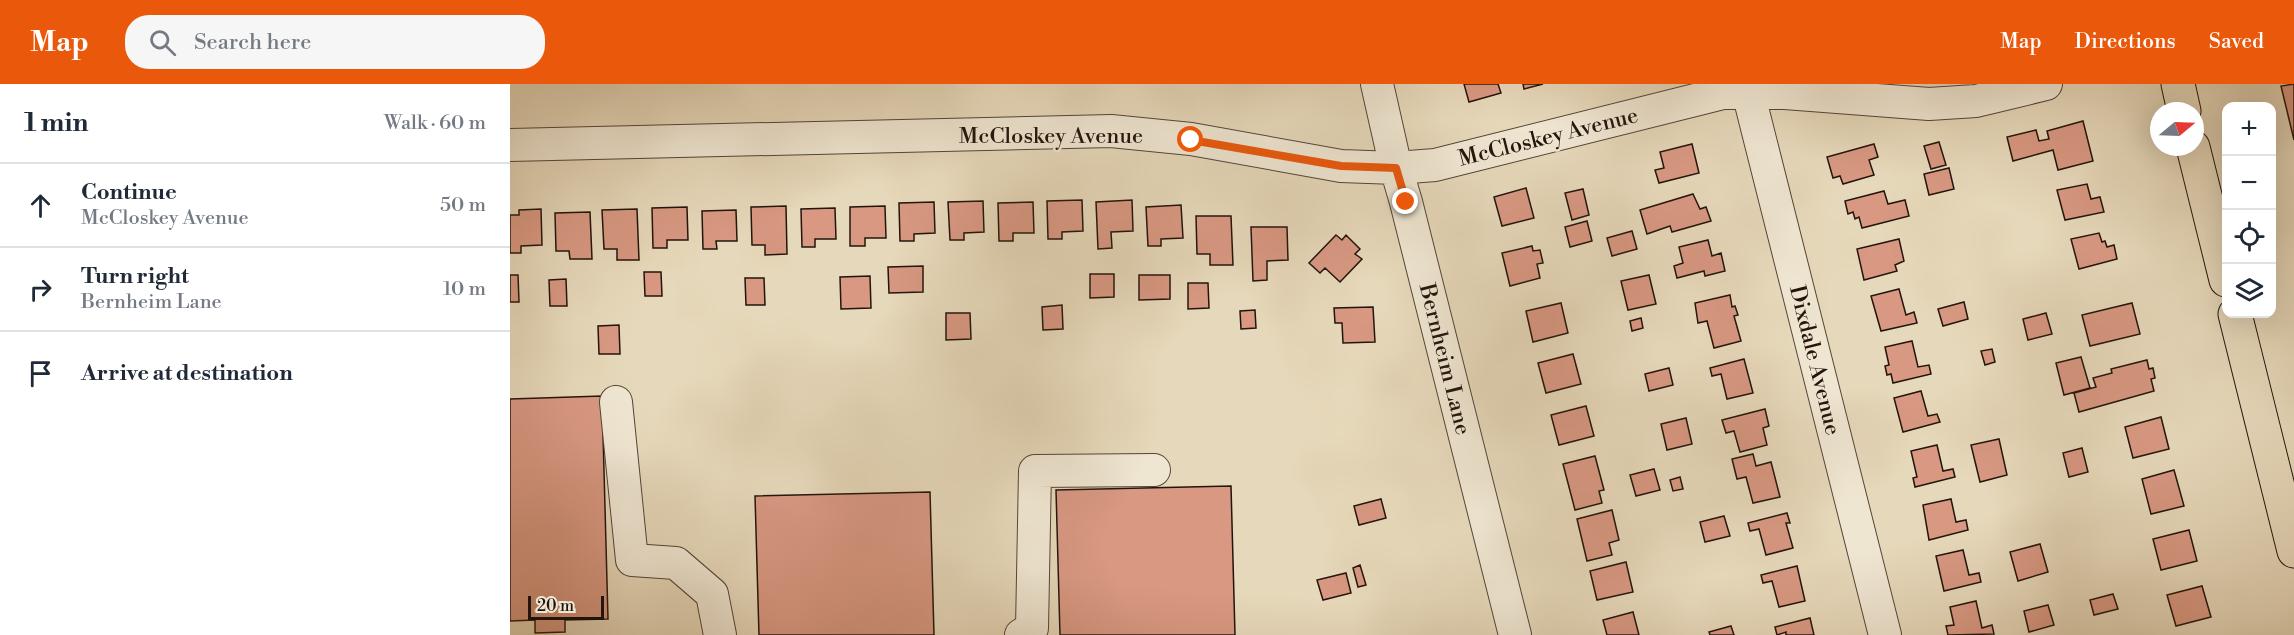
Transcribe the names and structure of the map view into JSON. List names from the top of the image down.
{
  "streets": {
    "street": ["McCloskey Avenue", "Bernheim Lane", "Dixdale Avenue"]
  },
  "crossings": [
    ["McCloskey Avenue", "Bernheim Lane"],
    ["McCloskey Avenue", "Dixdale Avenue"]
  ],
  "scale_bar": "20 m",
  "north": "right",
  "page": {
    "header": "Map",
    "search": "Search here",
    "nav": ["Map", "Directions", "Saved"],
    "heading": ["1 min", "Walk · 60 m"],
    "map_buttons": ["+", "−"],
    "list": [
      ["Continue", "McCloskey Avenue", "50 m"],
      ["Turn right", "Bernheim Lane", "10 m"],
      "Arrive at destination"
    ],
    "scale": "20 m"
  }
}
